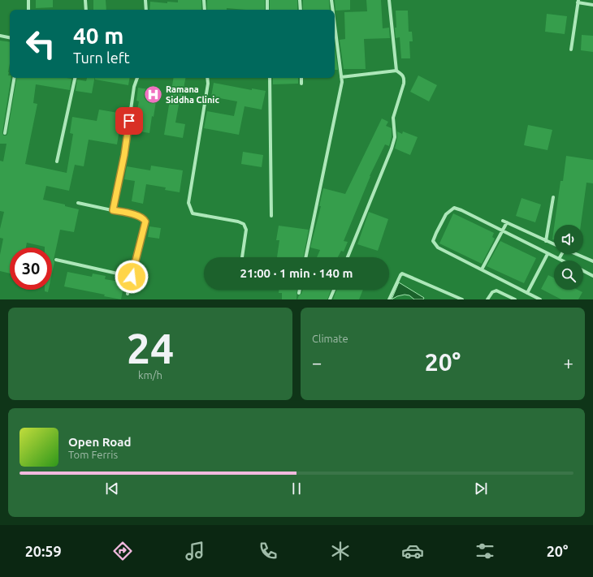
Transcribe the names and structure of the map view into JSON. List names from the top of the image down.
{
  "places": {
    "hospital": ["Ramana Siddha Clinic"]
  },
  "page": {
    "turn": ["40 m", "Turn left"],
    "limit": "30",
    "trip": "21:00 · 1 min · 140 m",
    "tile": [
      ["24", "km/h"],
      "Climate"
    ],
    "heat": ["−", "20°", "+"],
    "song": ["Open Road", "Tom Ferris"],
    "tabs": ["20:59", "20°"]
  }
}
